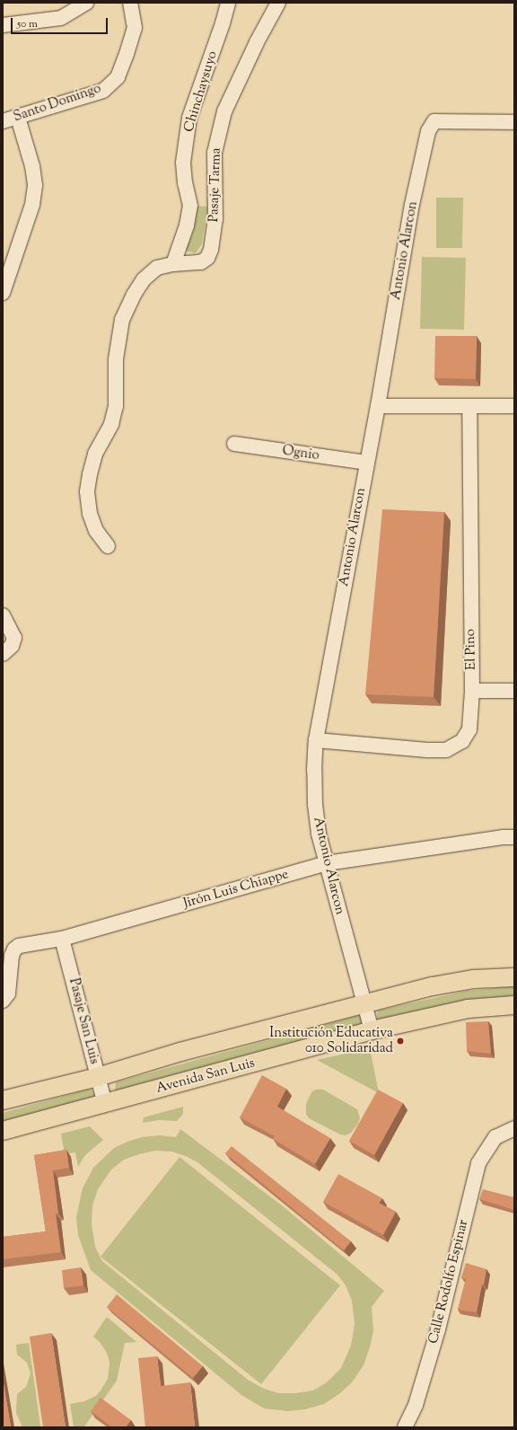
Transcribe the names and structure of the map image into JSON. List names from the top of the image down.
{
  "streets": {
    "main road": ["Avenida San Luis"],
    "street": [
      "Chinchaysuyo",
      "Santo Domingo",
      "Pasaje Tarma",
      "Antonio Alarcon",
      "Ognio",
      "El Pino",
      "Jirón Luis Chiappe",
      "Pasaje San Luis",
      "Calle Rodolfo Espinar"
    ]
  },
  "crossings": [
    ["Chinchaysuyo", "Pasaje Tarma"],
    ["Antonio Alarcon", "Ognio"],
    ["Antonio Alarcon", "El Pino"],
    ["Antonio Alarcon", "Jirón Luis Chiappe"],
    ["Antonio Alarcon", "Avenida San Luis"],
    ["Jirón Luis Chiappe", "Pasaje San Luis"],
    ["Pasaje San Luis", "Avenida San Luis"]
  ],
  "places": ["Institución Educativa 010 Solidaridad"],
  "scale_bar": "50 m"
}
